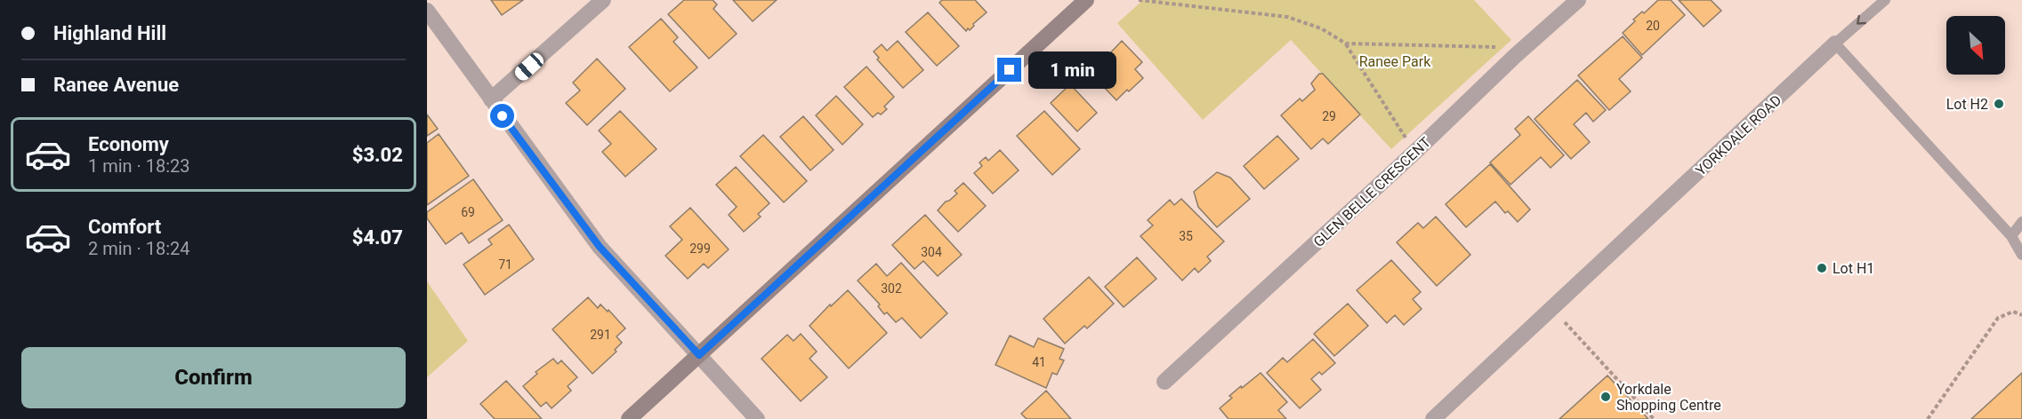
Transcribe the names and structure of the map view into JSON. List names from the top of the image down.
{
  "streets": {
    "street": ["YORKDALE ROAD", "GLEN BELLE CRESCENT"]
  },
  "parks": ["Ranee Park"],
  "places": ["Lot H2", "Lot H1", "Yorkdale Shopping Centre"],
  "house_numbers": [
    "20",
    "29",
    "69",
    "35",
    "299",
    "304",
    "71",
    "302",
    "291",
    "41"
  ],
  "north": "bottom right",
  "page": {
    "banner": ["Highland Hill", "Ranee Avenue"],
    "bubble": "1 min",
    "list": [
      {
        "name": "Economy",
        "note": "1 min · 18:23",
        "value": "$3.02"
      },
      {
        "name": "Comfort",
        "note": "2 min · 18:24",
        "value": "$4.07"
      }
    ],
    "buttons": "Confirm"
  }
}
